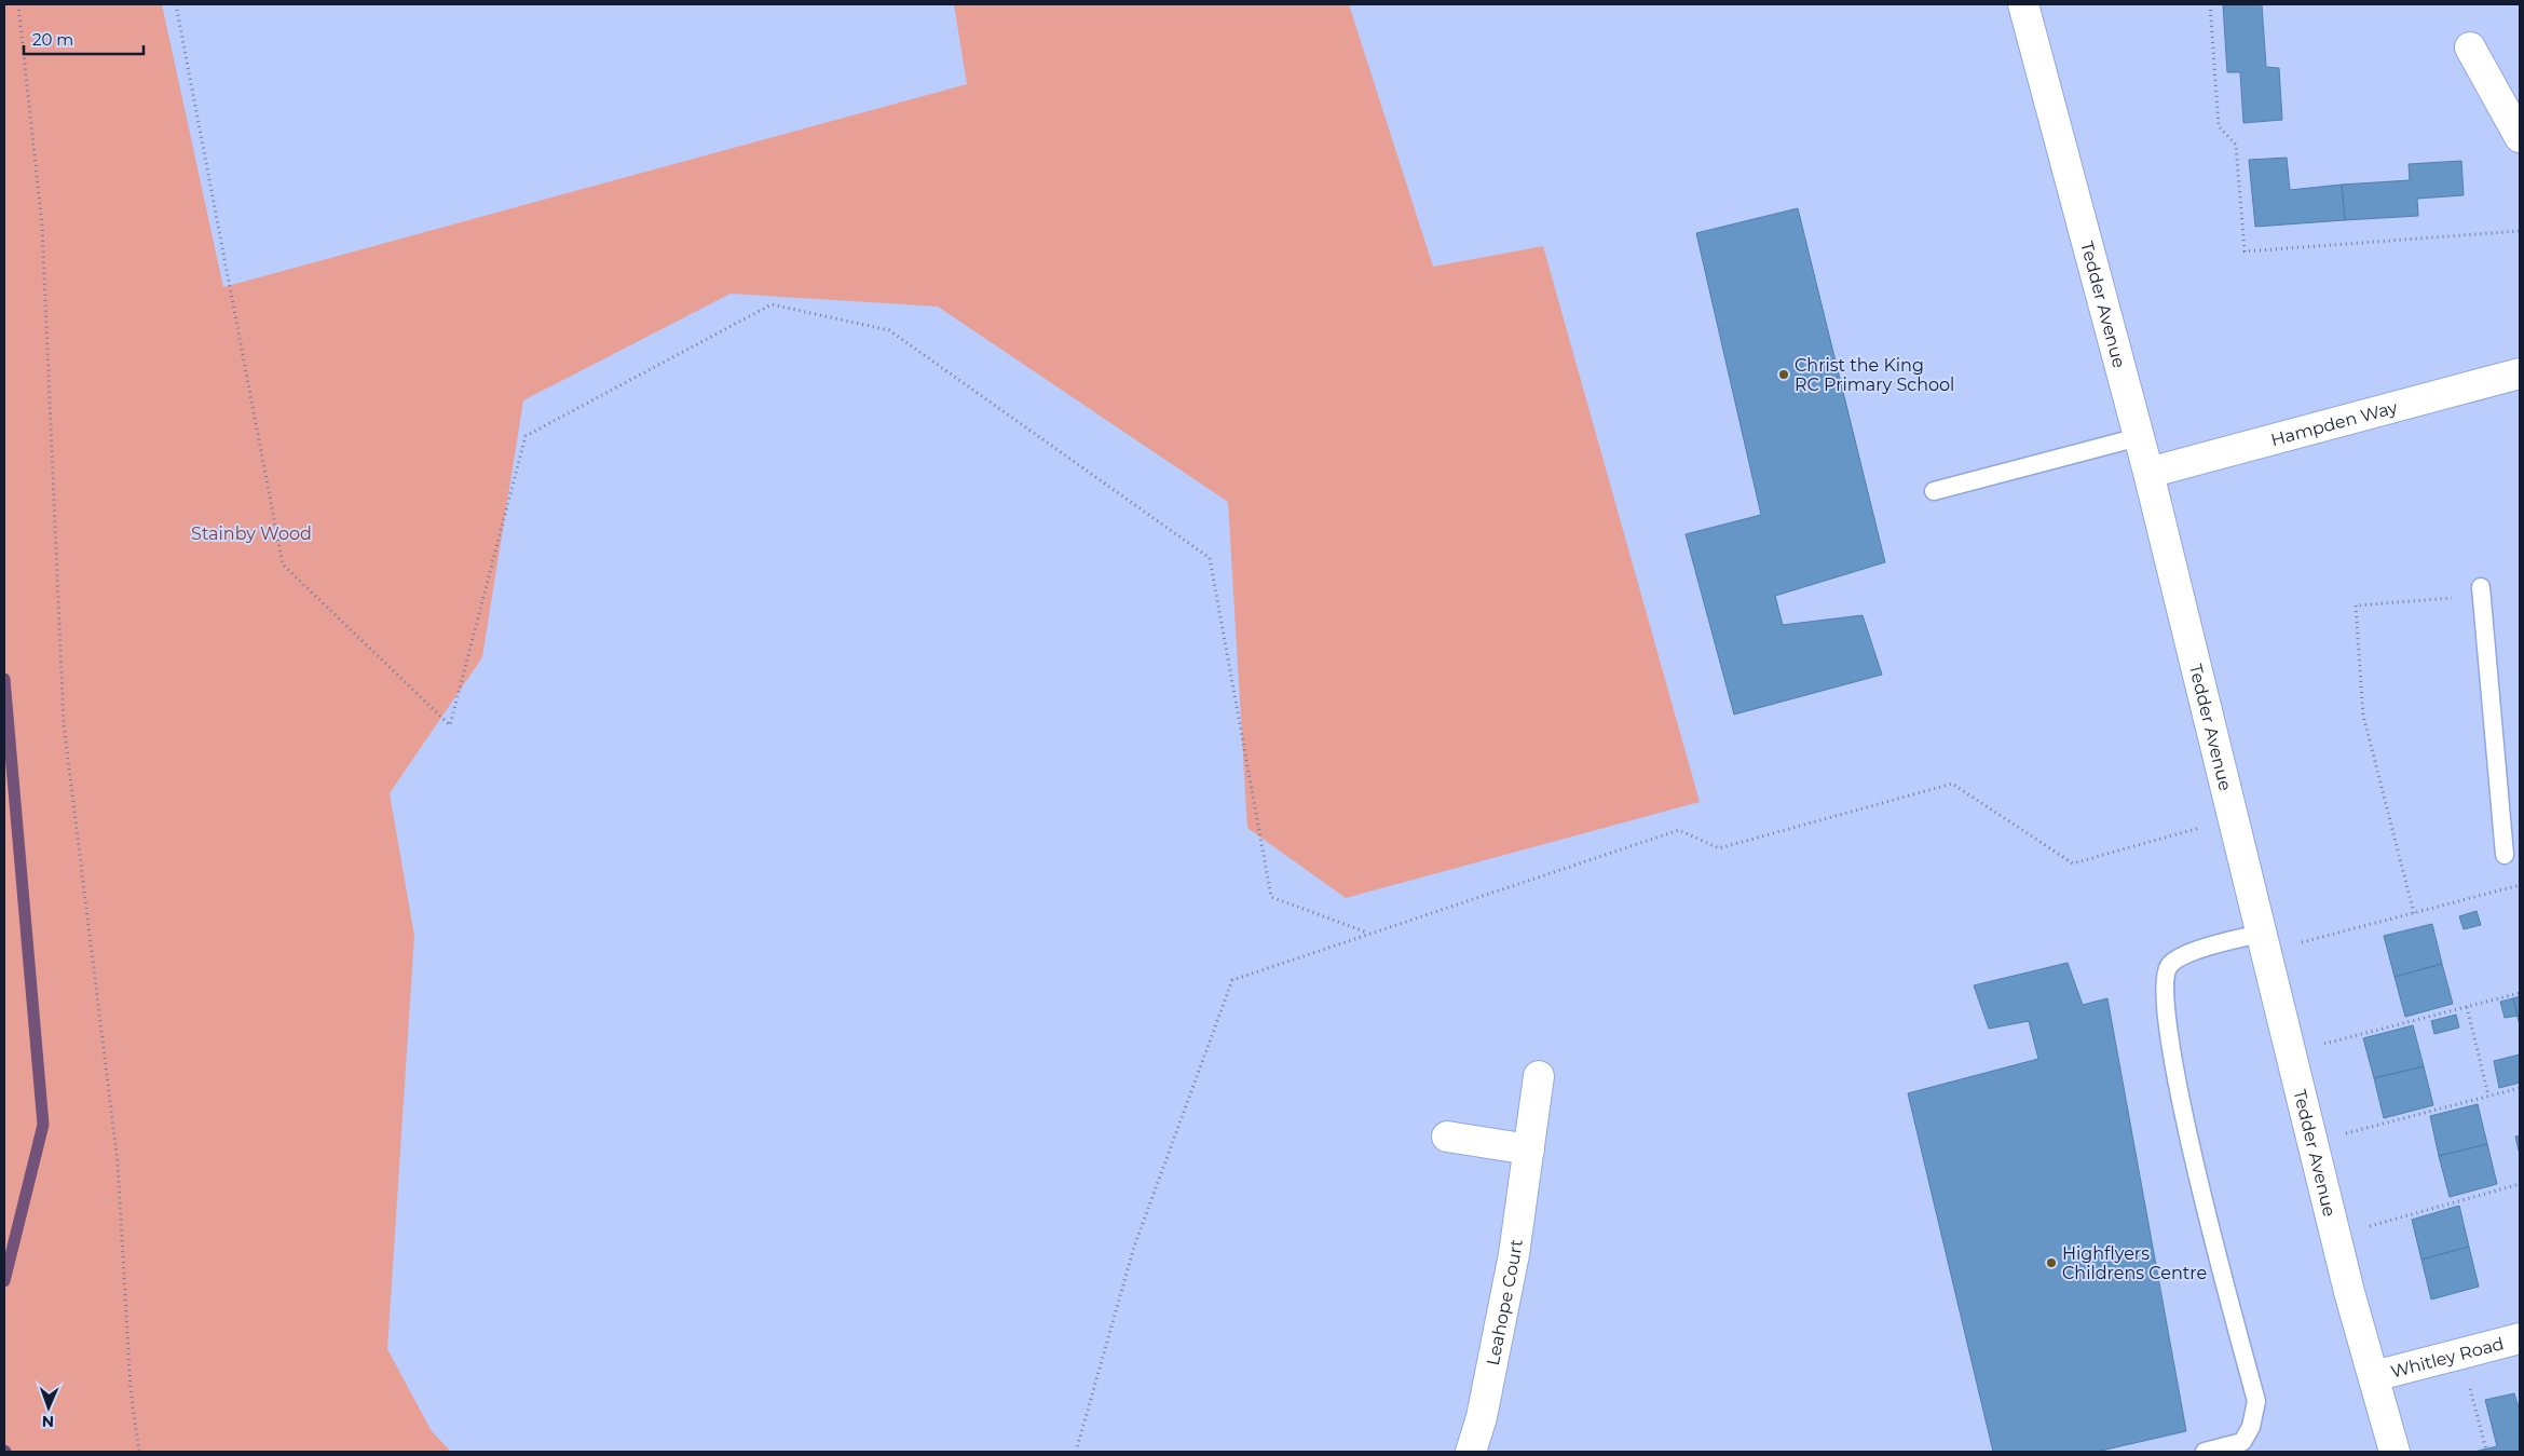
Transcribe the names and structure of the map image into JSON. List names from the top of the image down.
{
  "streets": {
    "street": [
      "Tedder Avenue",
      "Hampden Way",
      "Leahope Court",
      "Whitley Road"
    ]
  },
  "crossings": [
    ["Tedder Avenue", "Hampden Way"],
    ["Tedder Avenue", "Whitley Road"]
  ],
  "parks": ["Stainby Wood"],
  "places": ["Christ the King RC Primary School", "Highflyers Childrens Centre"],
  "scale_bar": "20 m",
  "north": "bottom"
}
